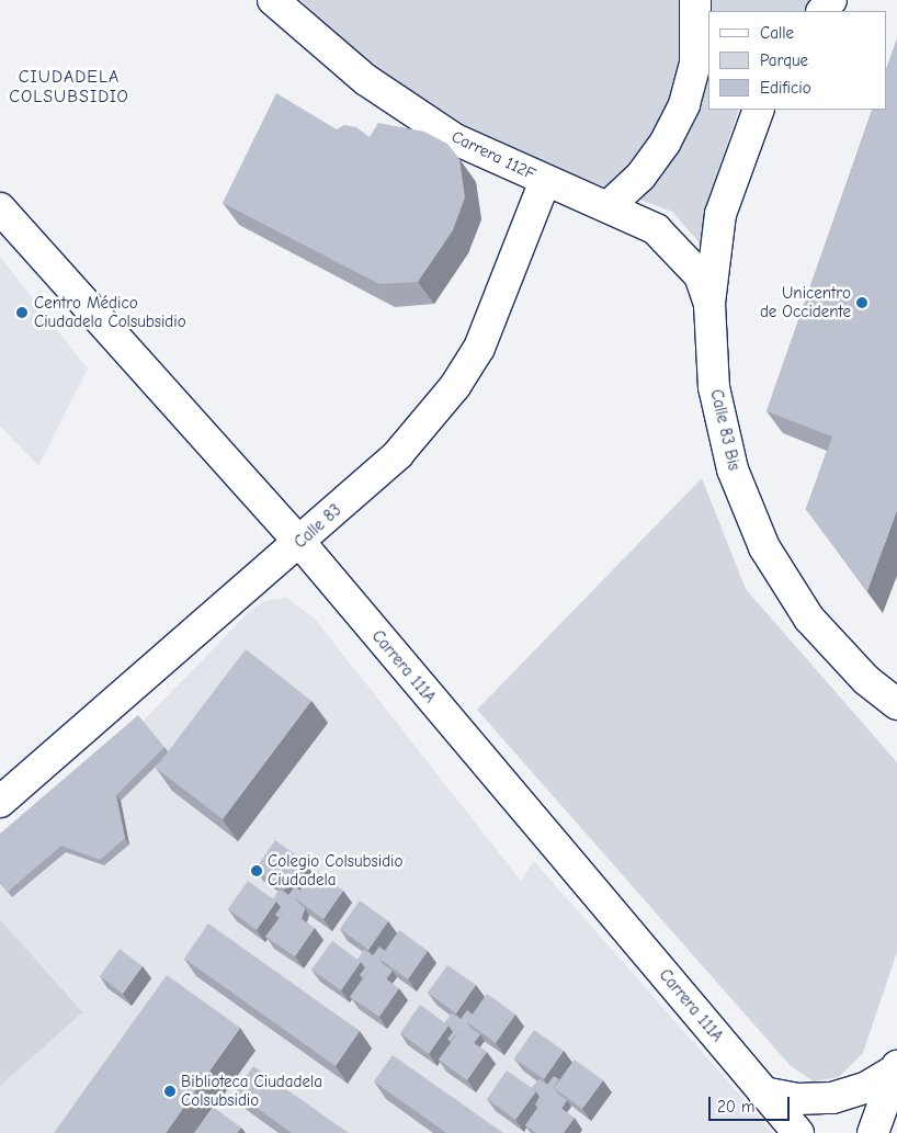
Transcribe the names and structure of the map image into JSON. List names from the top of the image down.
{
  "streets": {
    "street": [
      "Carrera 112F",
      "Calle 83 Bis",
      "Calle 83",
      "Carrera 111A"
    ]
  },
  "crossings": [
    ["Carrera 112F", "Calle 83 Bis"],
    ["Carrera 112F", "Calle 83"],
    ["Calle 83", "Carrera 111A"]
  ],
  "districts": ["CIUDADELA COLSUBSIDIO"],
  "places": [
    "Unicentro de Occidente",
    "Centro Médico Ciudadela Colsubsidio",
    "Colegio Colsubsidio Ciudadela",
    "Biblioteca Ciudadela Colsubsidio"
  ],
  "legend": ["Calle", "Parque", "Edificio"],
  "scale_bar": "20 m"
}
